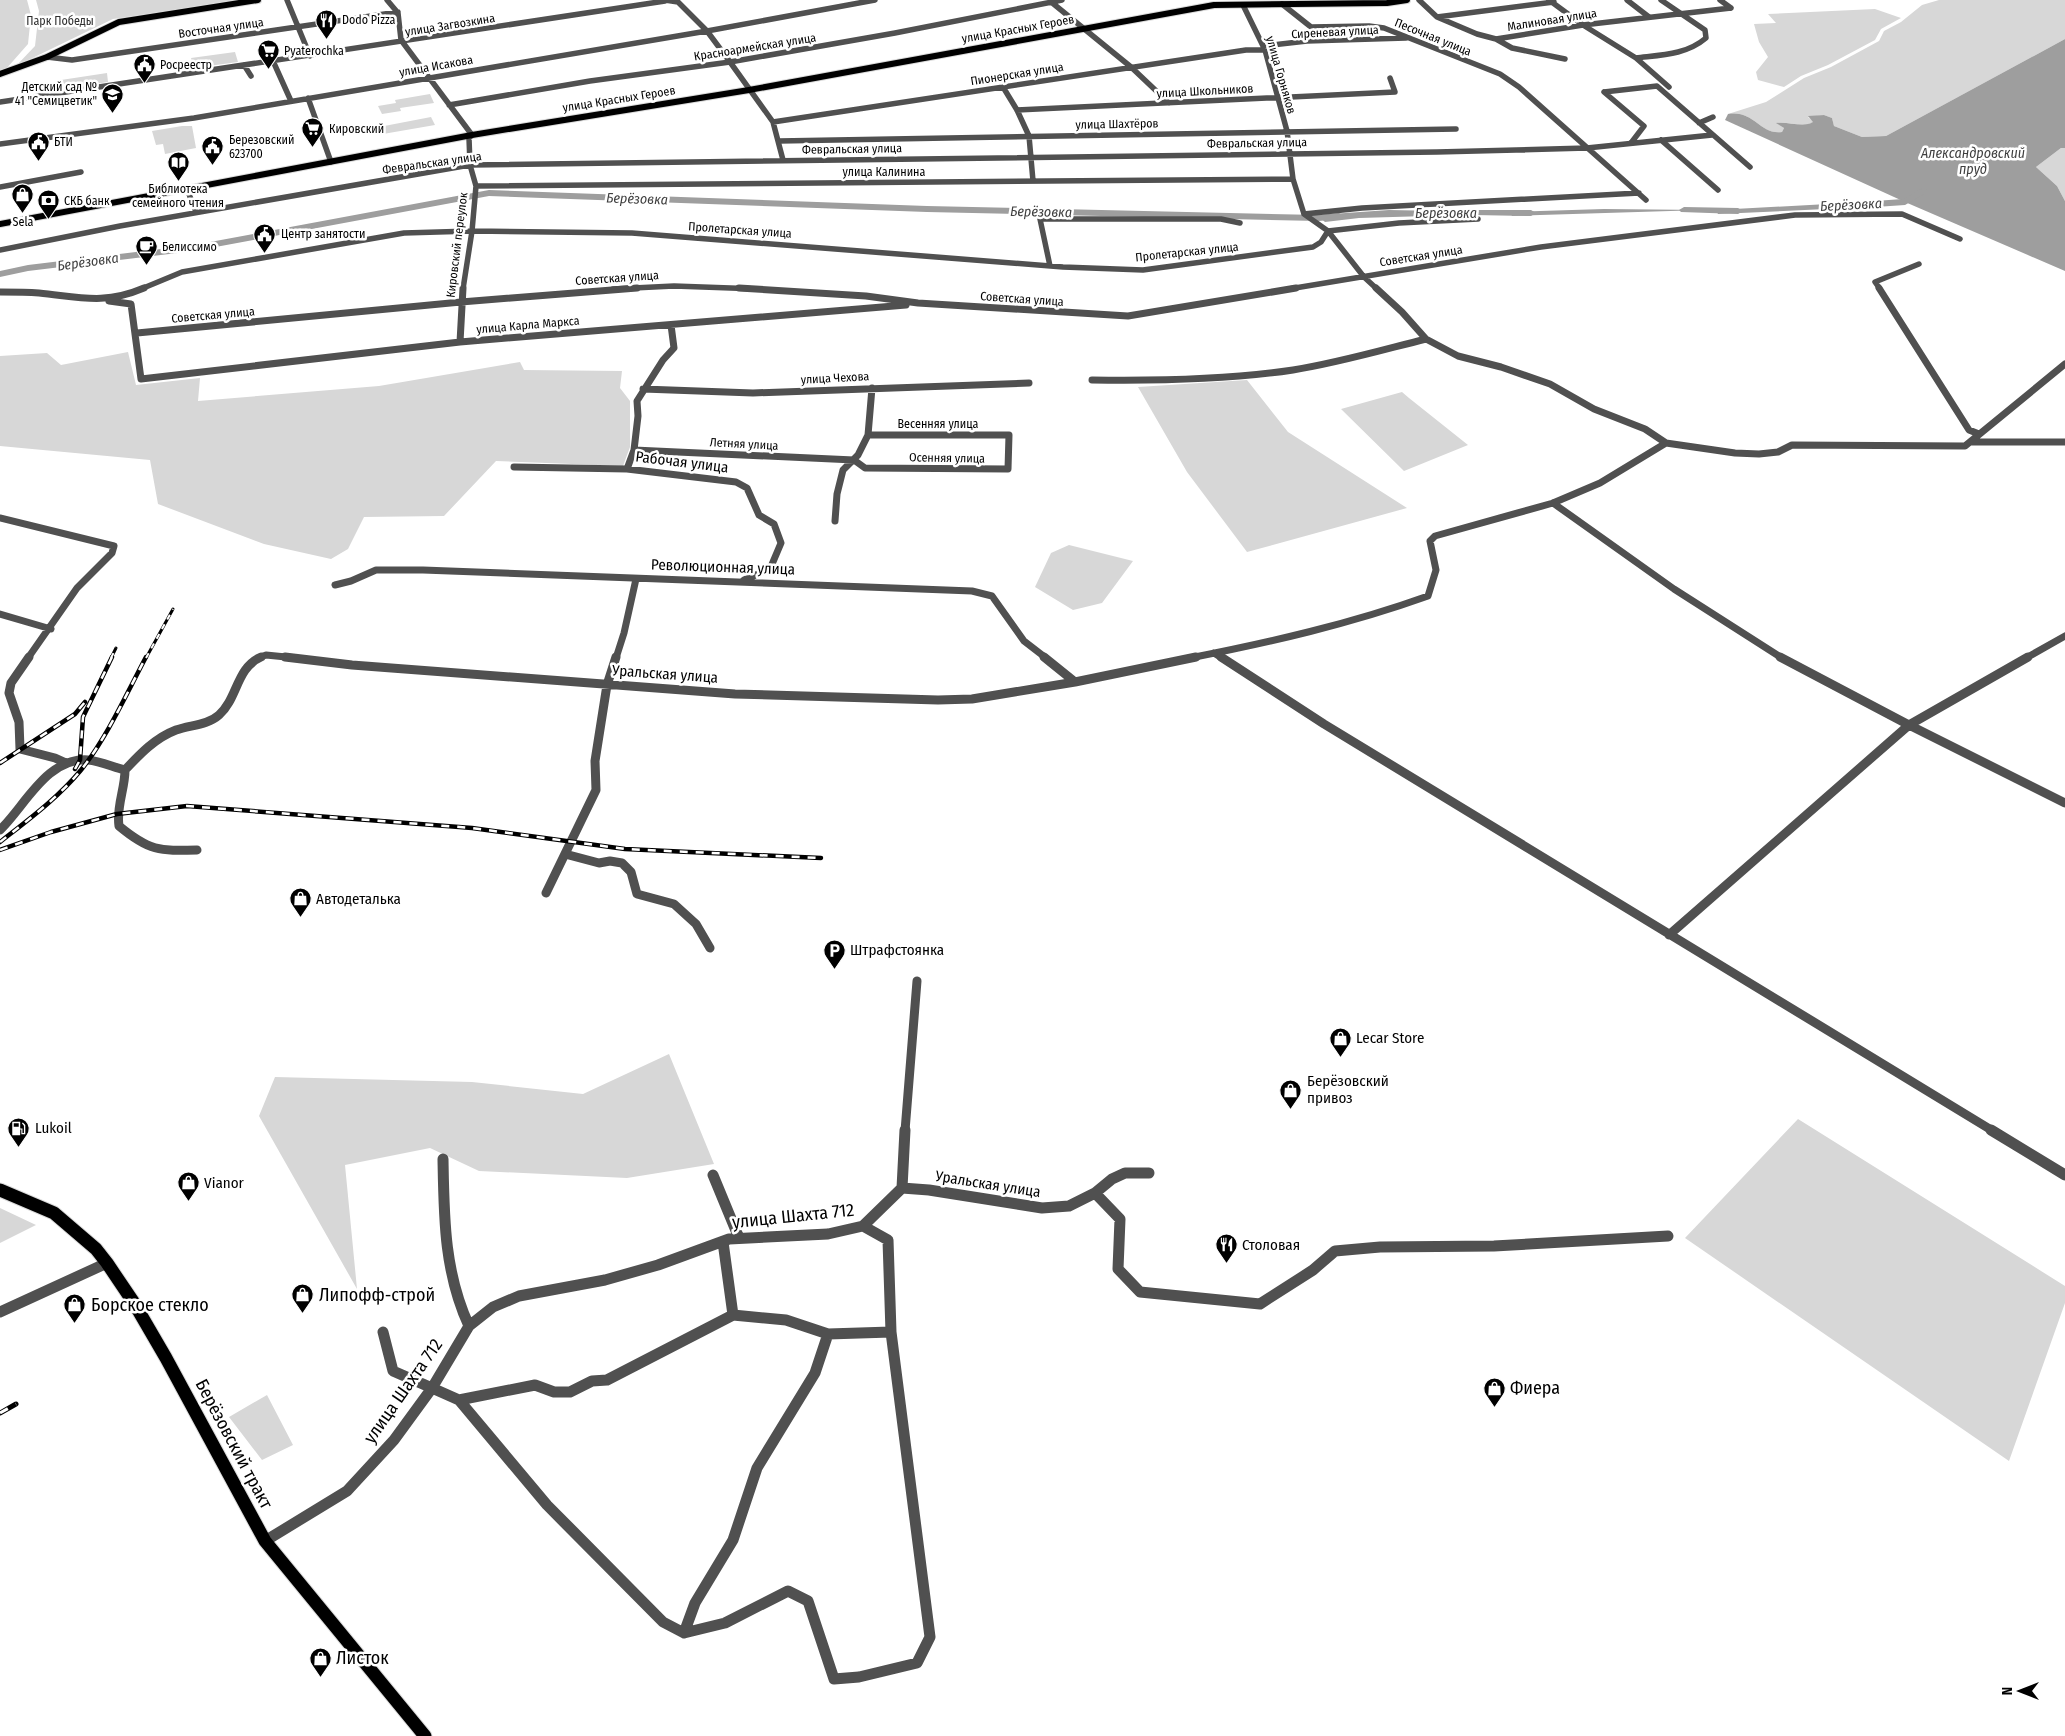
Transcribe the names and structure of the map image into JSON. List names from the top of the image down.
{
  "streets": {
    "main road": ["улица Красных Героев", "Берёзовский тракт"],
    "street": [
      "Малиновая улица",
      "улица Загвозкина",
      "Восточная улица",
      "Сиреневая улица",
      "Песочная улица",
      "Красноармейская улица",
      "улица Исакова",
      "Пионерская улица",
      "улица Горняков",
      "улица Школьников",
      "улица Шахтёров",
      "Февральская улица",
      "улица Калинина",
      "Пролетарская улица",
      "Кировский переулок",
      "Советская улица",
      "улица Карла Маркса",
      "улица Чехова",
      "Весенняя улица",
      "Летняя улица",
      "Осенняя улица",
      "Рабочая улица",
      "Революционная улица",
      "Уральская улица",
      "улица Шахта 712"
    ]
  },
  "crossings": [
    ["улица Красных Героев", "Песочная улица"],
    ["улица Красных Героев", "улица Горняков"],
    ["улица Красных Героев", "Кировский переулок"],
    ["Сиреневая улица", "Песочная улица"],
    ["Сиреневая улица", "Пионерская улица"],
    ["Сиреневая улица", "улица Горняков"],
    ["Песочная улица", "Февральская улица"],
    ["Пионерская улица", "улица Горняков"],
    ["улица Горняков", "улица Школьников"],
    ["улица Горняков", "улица Шахтёров"],
    ["улица Горняков", "Февральская улица"],
    ["улица Горняков", "улица Калинина"],
    ["Февральская улица", "Кировский переулок"],
    ["улица Калинина", "Кировский переулок"],
    ["Пролетарская улица", "Кировский переулок"],
    ["Кировский переулок", "Советская улица"],
    ["Кировский переулок", "улица Карла Маркса"],
    ["Советская улица", "улица Карла Маркса"],
    ["Весенняя улица", "Осенняя улица"],
    ["Летняя улица", "Осенняя улица"],
    ["Рабочая улица", "Революционная улица"],
    ["Революционная улица", "Уральская улица"],
    ["улица Шахта 712", "Берёзовский тракт"]
  ],
  "water": ["Александровский пруд", "Берёзовка"],
  "parks": ["Парк Победы"],
  "places": {
    "restaurant": ["Dodo Pizza", "Столовая"],
    "supermarket": ["Pyaterochka", "Кировский"],
    "public building": [
      "Росреестр",
      "БТИ",
      "Березовский 623700",
      "Центр занятости"
    ],
    "school or university": ["Детский сад № 41 \"Семицветик\""],
    "library": ["Библиотека семейного чтения"],
    "shop": [
      "Sela",
      "Автодеталька",
      "Lecar Store",
      "Берёзовский привоз",
      "Vianor",
      "Липофф-строй",
      "Борское стекло",
      "Фиера",
      "Листок"
    ],
    "bank": ["СКБ банк"],
    "cafe": ["Белиссимо"],
    "parking": ["Штрафстоянка"],
    "fuel station": ["Lukoil"]
  },
  "north": "left"
}
